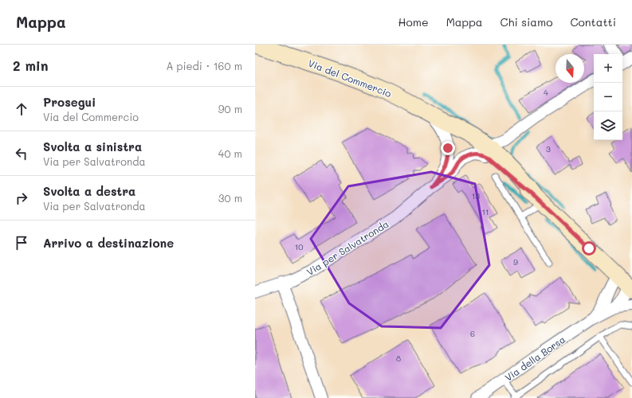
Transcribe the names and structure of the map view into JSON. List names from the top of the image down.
{
  "streets": {
    "street": ["Via del Commercio", "Via per Salvatronda", "Via della Borsa"]
  },
  "crossings": [
    ["Via del Commercio", "Via per Salvatronda"],
    ["Via del Commercio", "Via della Borsa"]
  ],
  "house_numbers": [
    "4",
    "3",
    "13",
    "11",
    "10",
    "9",
    "6",
    "8"
  ],
  "north": "bottom",
  "page": {
    "header": "Mappa",
    "nav": [
      "Home",
      "Mappa",
      "Chi siamo",
      "Contatti"
    ],
    "heading": ["2 min", "A piedi · 160 m"],
    "map_buttons": ["+", "−"],
    "list": [
      ["Prosegui", "Via del Commercio", "90 m"],
      ["Svolta a sinistra", "Via per Salvatronda", "40 m"],
      ["Svolta a destra", "Via per Salvatronda", "30 m"],
      "Arrivo a destinazione"
    ]
  }
}
